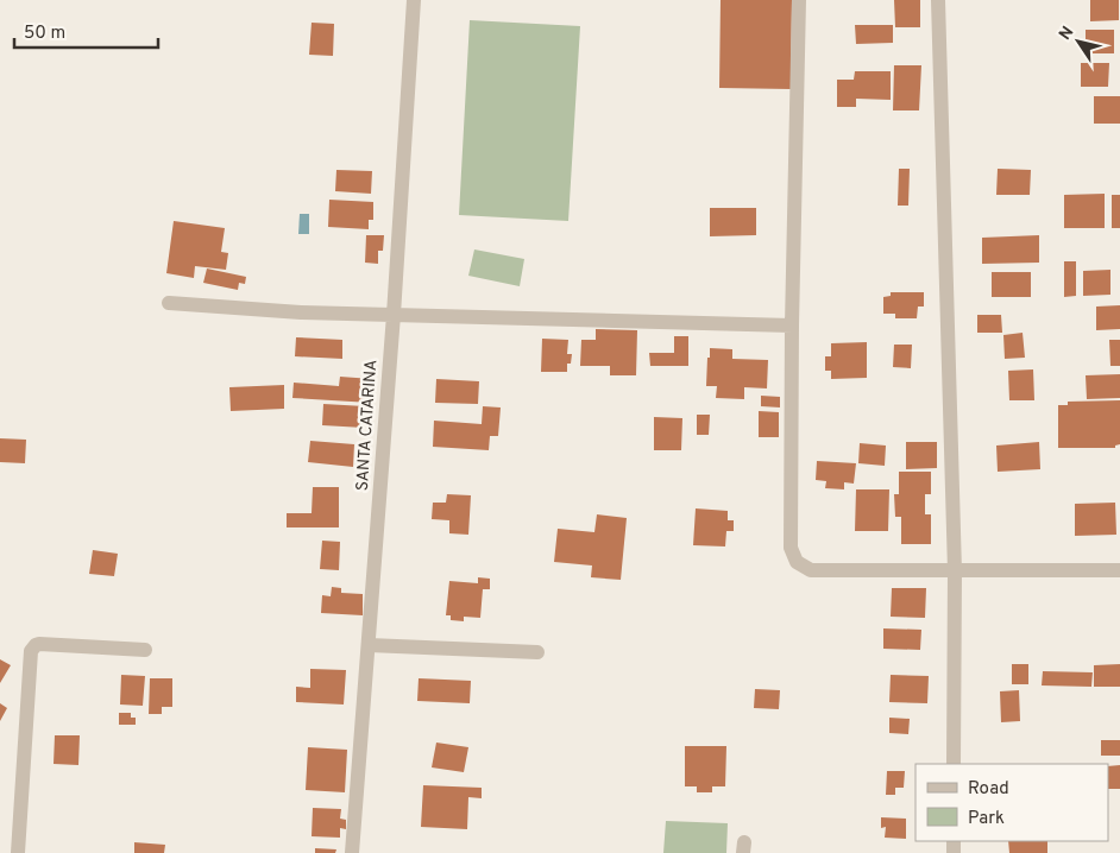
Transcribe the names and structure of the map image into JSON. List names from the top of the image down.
{
  "streets": {
    "street": ["SANTA CATARINA"]
  },
  "legend": ["Road", "Park"],
  "scale_bar": "50 m",
  "north": "top left"
}
